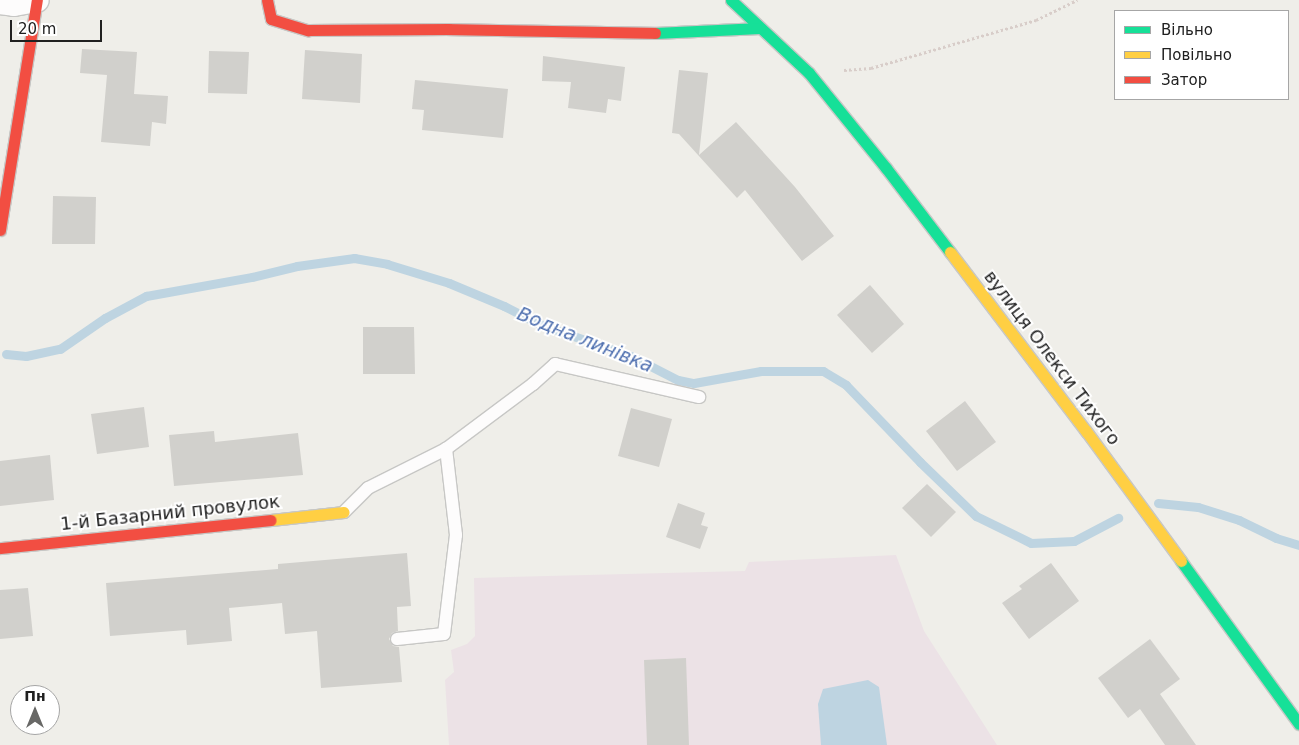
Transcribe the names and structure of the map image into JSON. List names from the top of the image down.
{
  "streets": {
    "street": ["вулиця Олекси Тихого", "1-й Базарний провулок"]
  },
  "water": ["Водна линівка"],
  "legend": ["Вільно", "Повільно", "Затор"],
  "scale_bar": "20 m",
  "north": "top"
}
